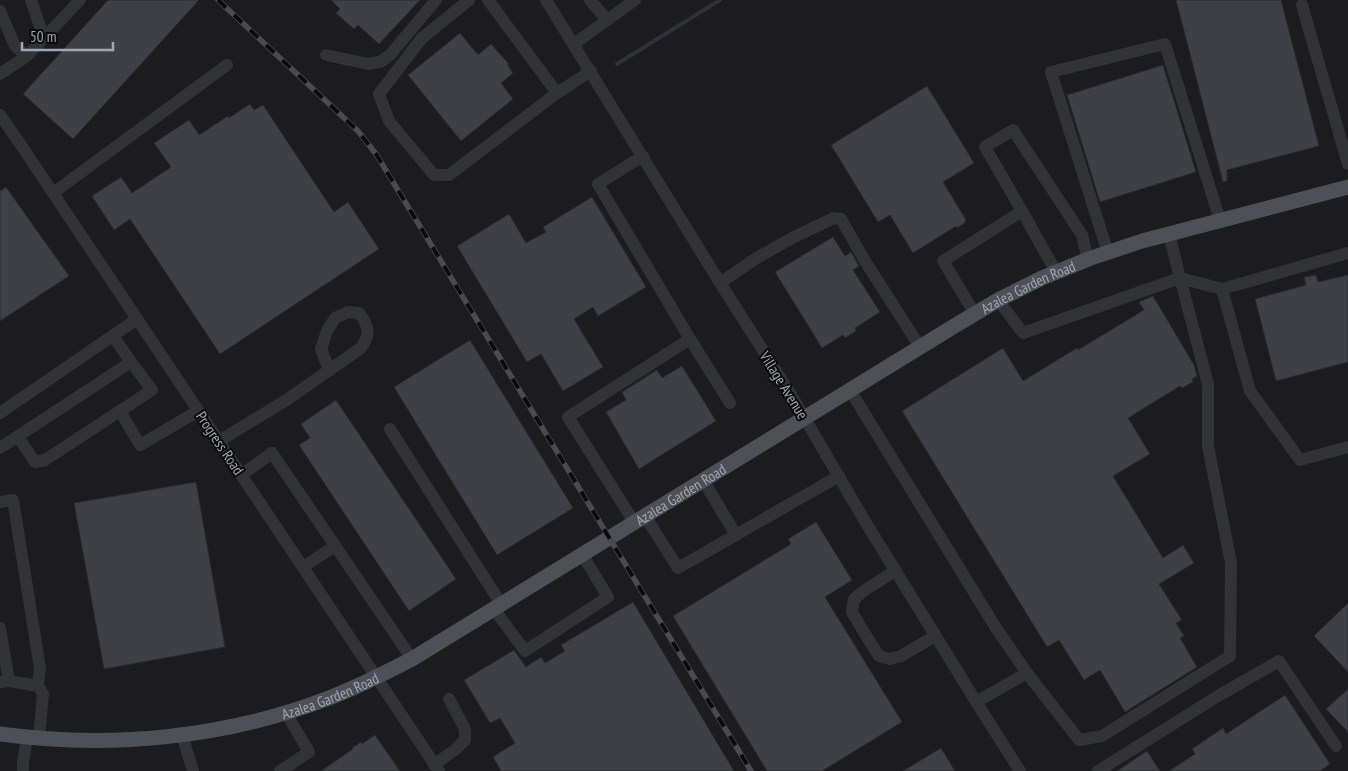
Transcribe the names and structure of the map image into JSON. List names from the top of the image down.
{
  "streets": {
    "main road": ["Azalea Garden Road"],
    "street": ["Village Avenue", "Progress Road"]
  },
  "crossings": [
    ["Azalea Garden Road", "Village Avenue"],
    ["Azalea Garden Road", "Progress Road"]
  ],
  "scale_bar": "50 m"
}
